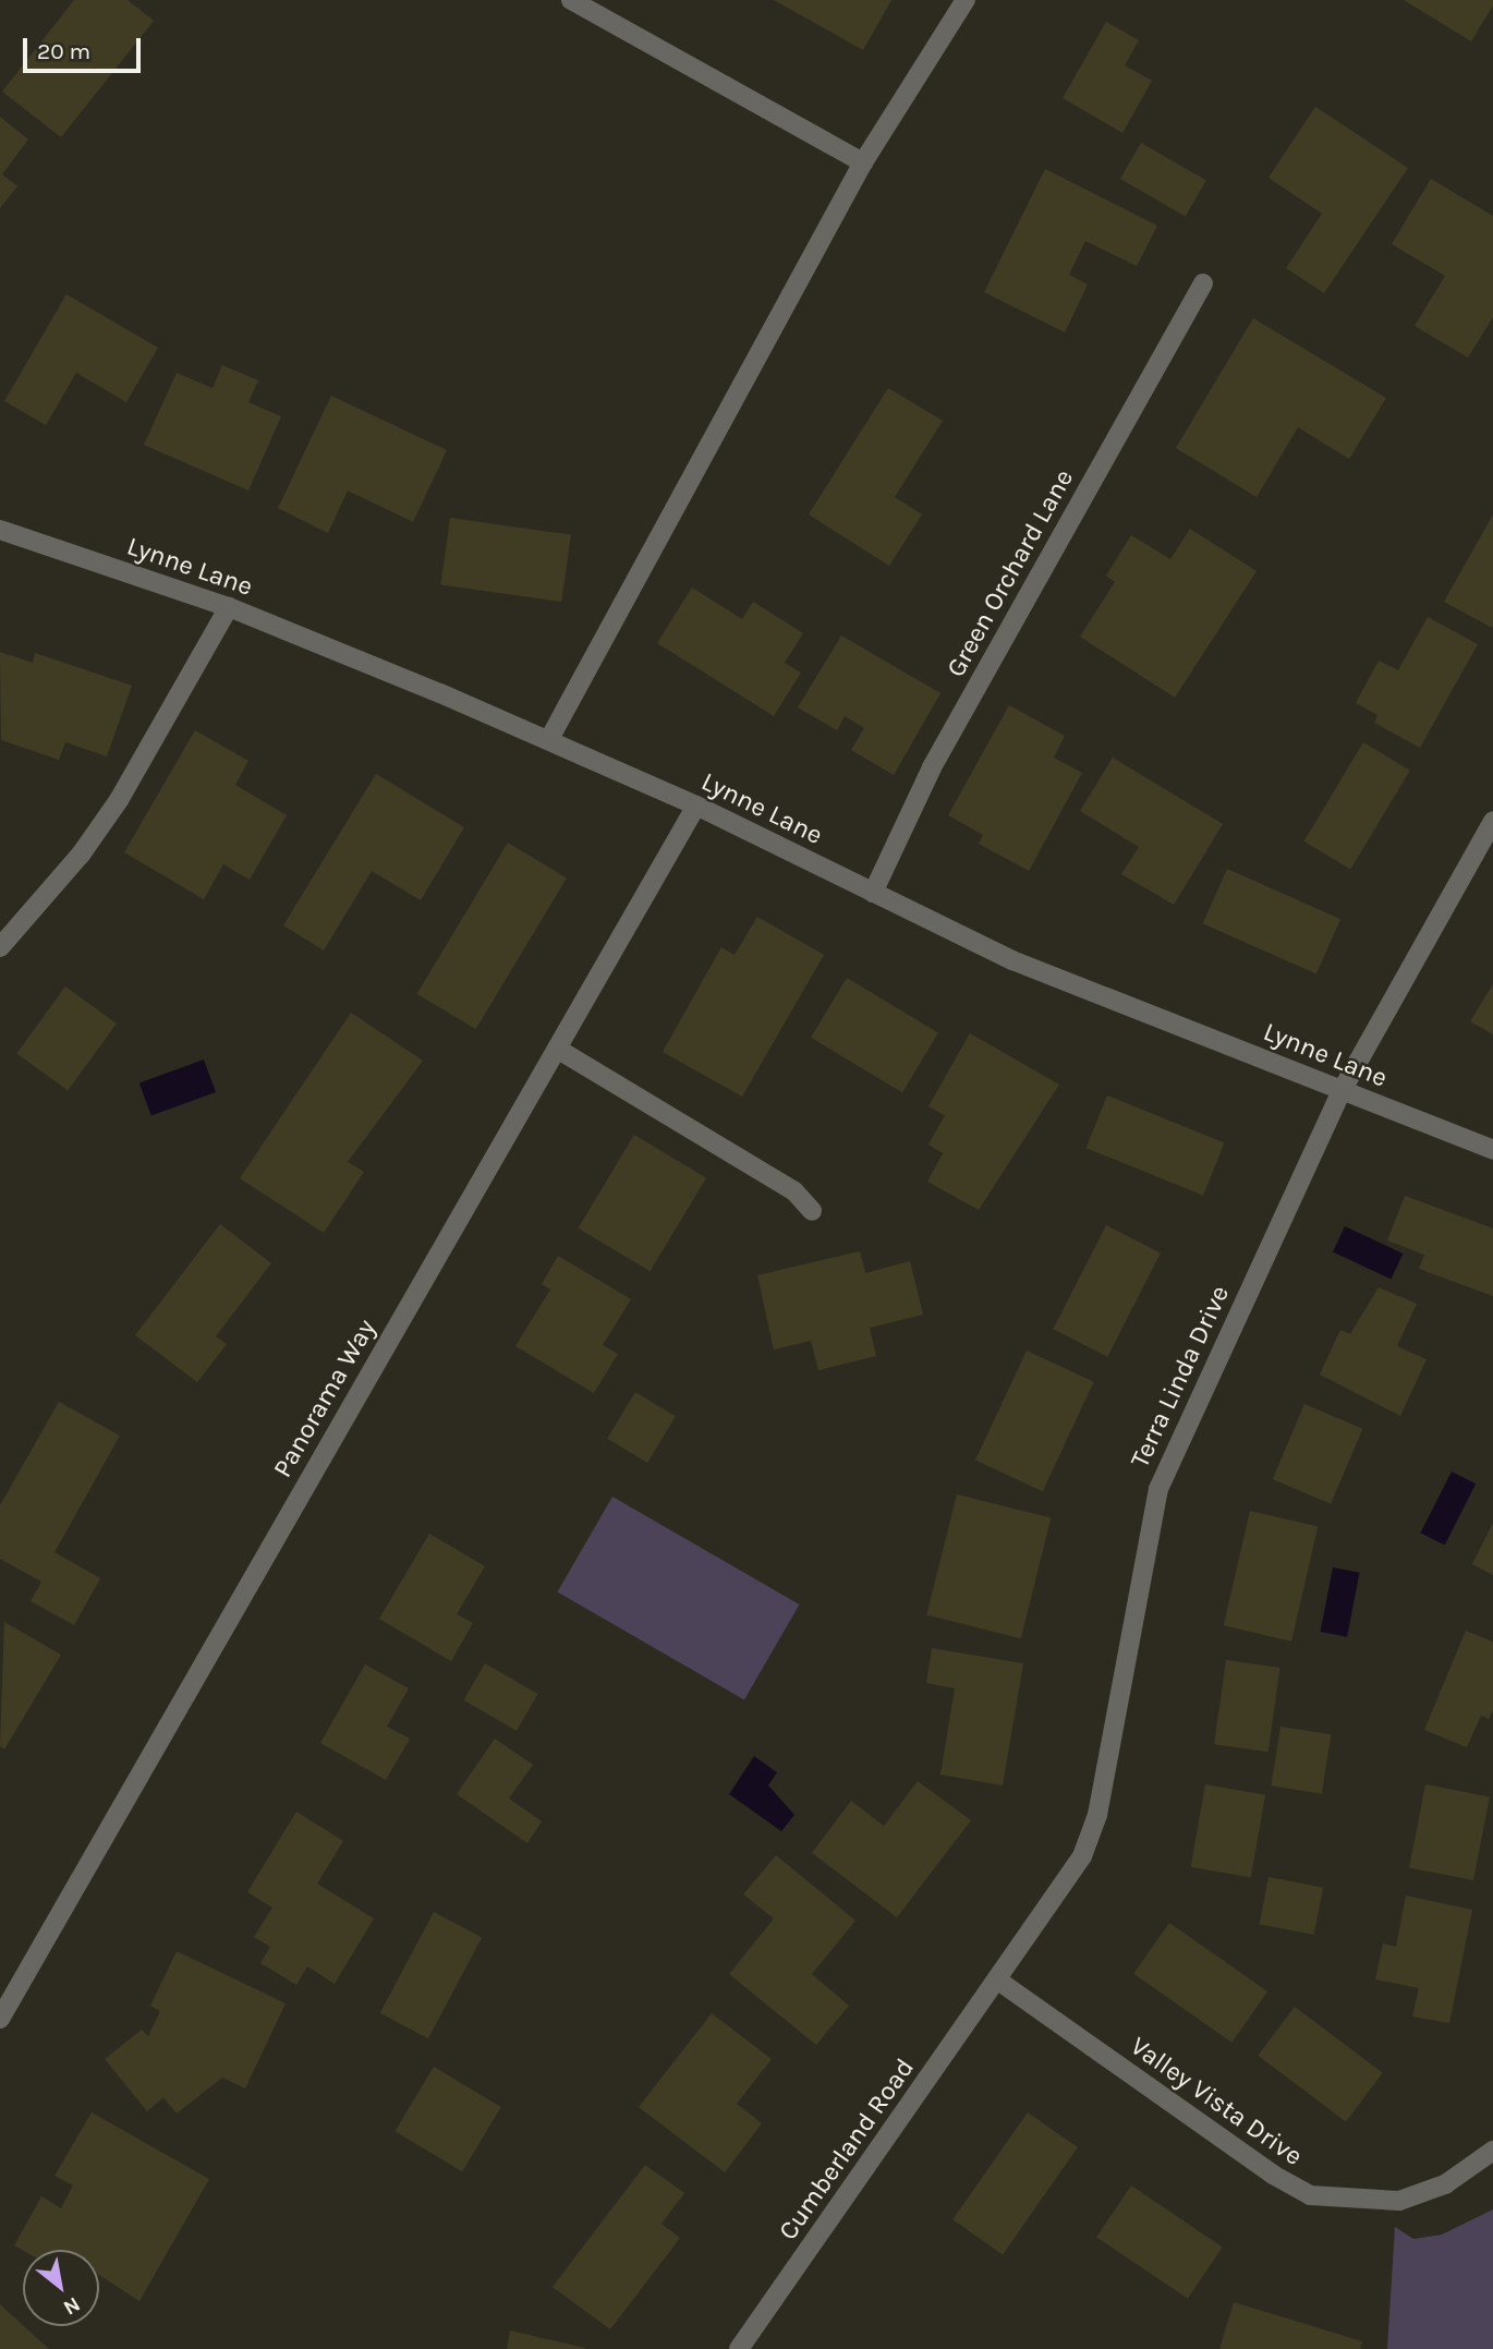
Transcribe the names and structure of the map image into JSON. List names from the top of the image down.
{
  "streets": {
    "street": [
      "Lynne Lane",
      "Green Orchard Lane",
      "Terra Linda Drive",
      "Panorama Way",
      "Valley Vista Drive",
      "Cumberland Road"
    ]
  },
  "crossings": [
    ["Lynne Lane", "Green Orchard Lane"],
    ["Lynne Lane", "Terra Linda Drive"],
    ["Lynne Lane", "Panorama Way"],
    ["Terra Linda Drive", "Valley Vista Drive"],
    ["Terra Linda Drive", "Cumberland Road"],
    ["Valley Vista Drive", "Cumberland Road"]
  ],
  "scale_bar": "20 m",
  "north": "bottom right"
}
